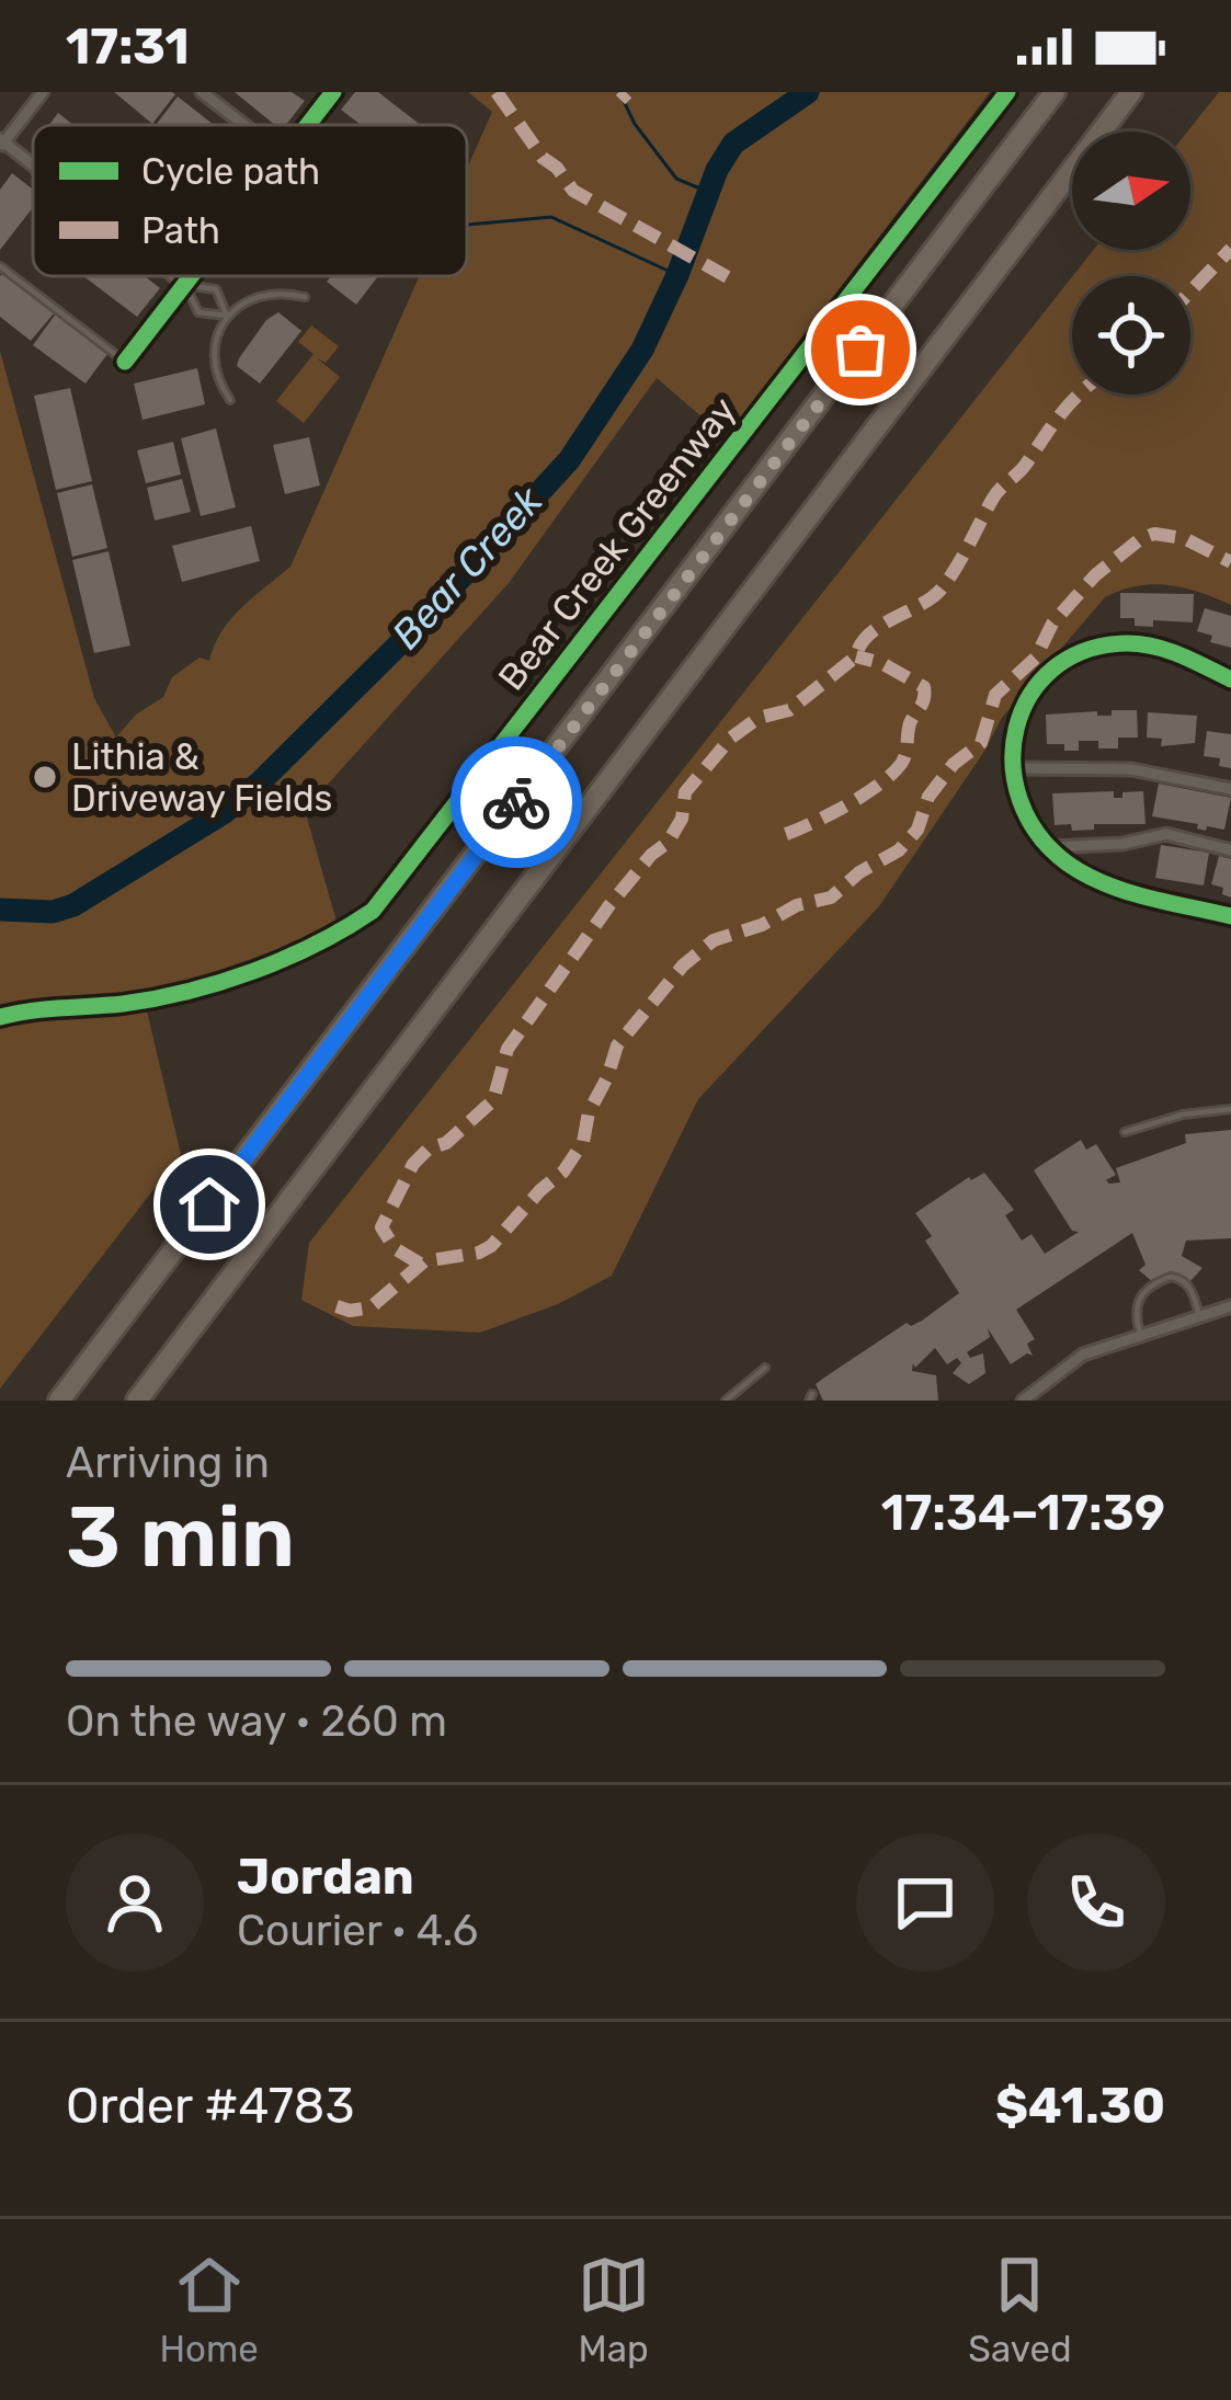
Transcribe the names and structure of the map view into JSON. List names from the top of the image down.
{
  "streets": {
    "cycle path": ["Bear Creek Greenway"]
  },
  "water": ["Bear Creek"],
  "places": ["Lithia & Driveway Fields"],
  "legend": ["Cycle path", "Path"],
  "north": "right",
  "page": {
    "status": "17:31",
    "heading": ["3 min", "Arriving in", "17:34–17:39"],
    "panel": [
      "Jordan",
      "Courier · 4.6",
      "Order #4783",
      "$41.30"
    ],
    "bar": "On the way · 260 m",
    "tabs": ["Home", "Map", "Saved"]
  }
}
